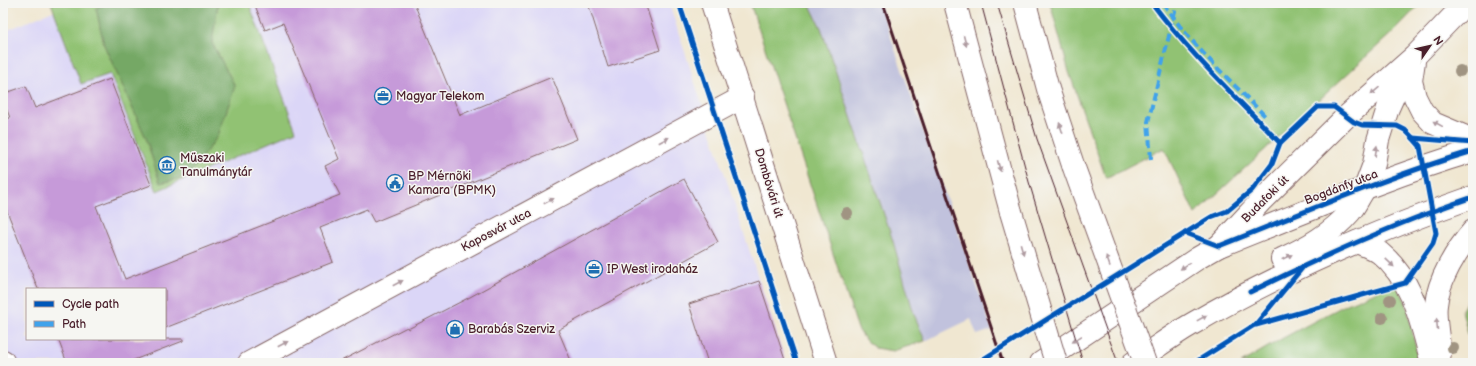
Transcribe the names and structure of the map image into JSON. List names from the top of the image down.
{
  "streets": {
    "street": [
      "Dombóvári út",
      "Bogdánfy utca",
      "Budafoki út",
      "Kaposvár utca"
    ]
  },
  "crossings": [
    ["Dombóvári út", "Kaposvár utca"],
    ["Bogdánfy utca", "Budafoki út"]
  ],
  "one_way": ["Kaposvár utca"],
  "places": {
    "office": ["Magyar Telekom", "IP West irodaház"],
    "museum": ["Műszaki Tanulmánytár"],
    "public building": ["BP Mérnöki Kamara (BPMK)"],
    "shop": ["Barabás Szerviz"]
  },
  "legend": ["Cycle path", "Path"],
  "north": "top right"
}
